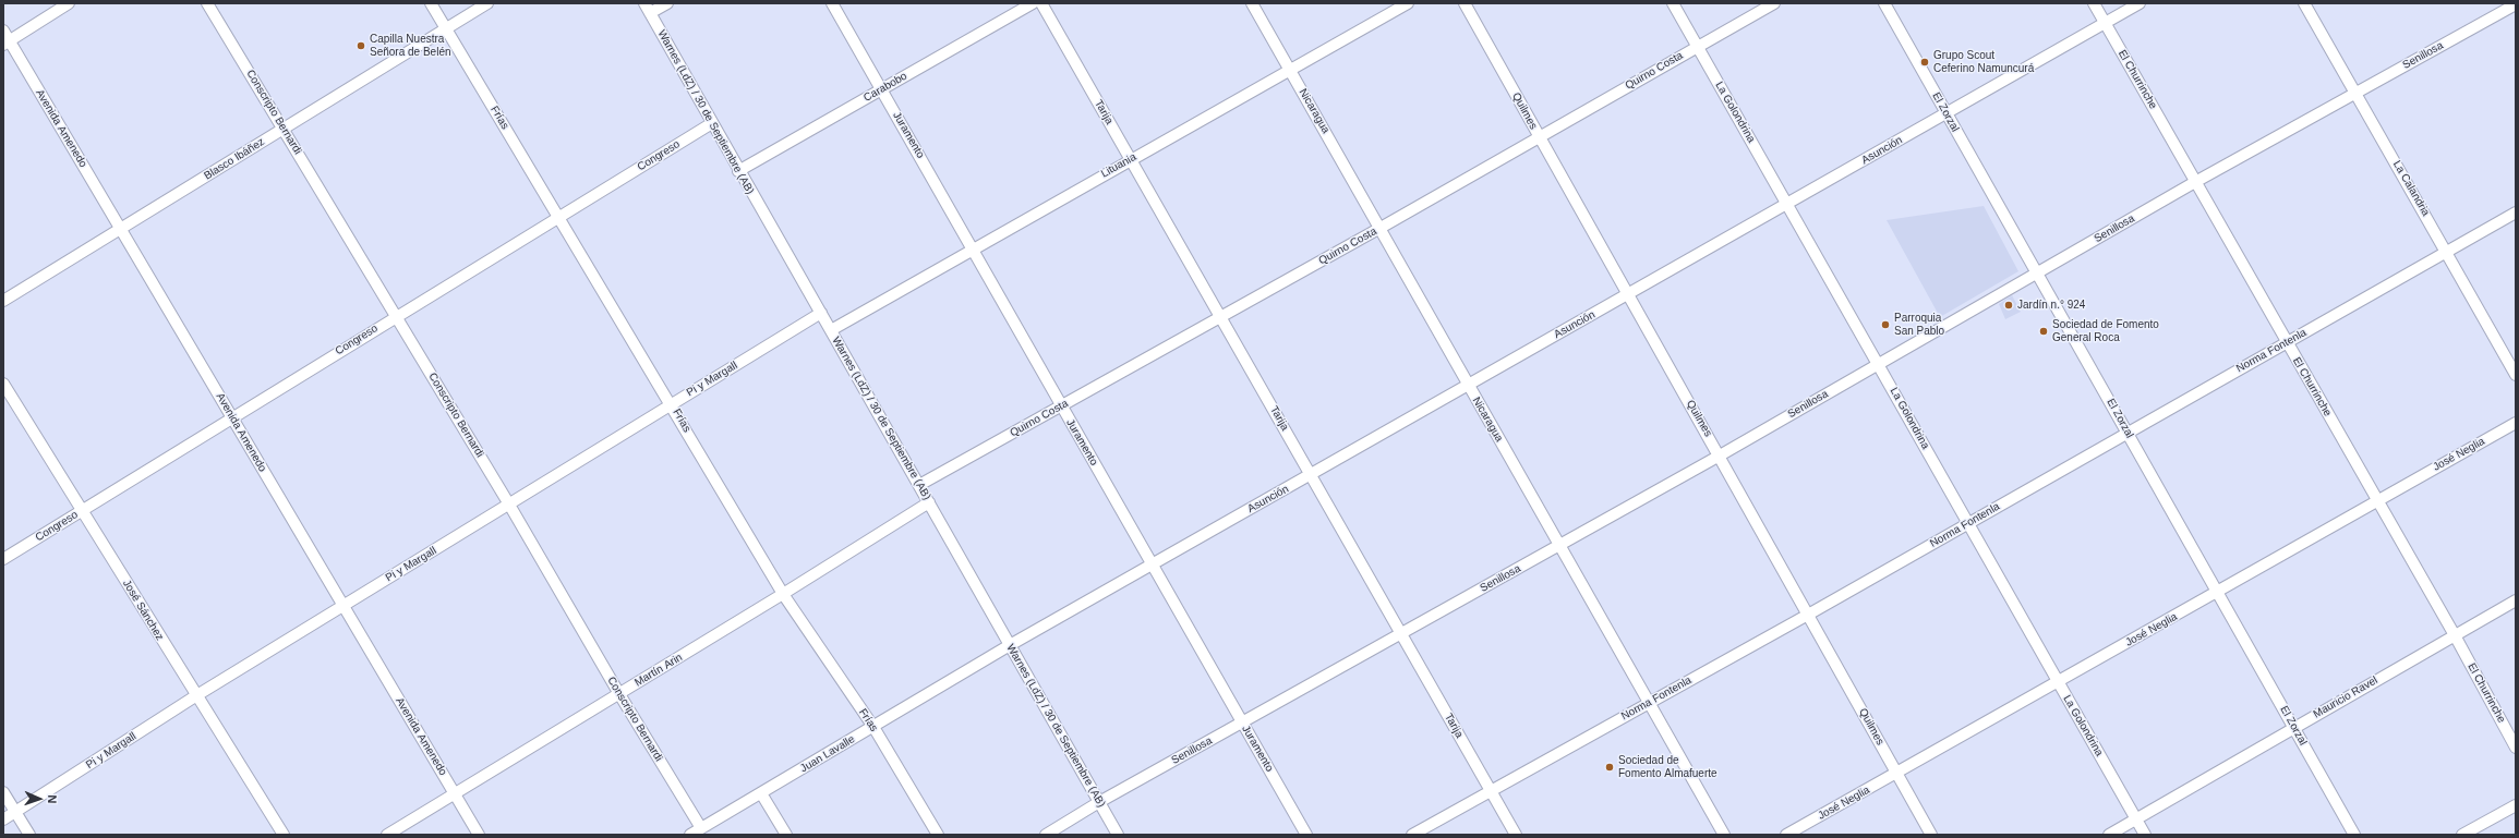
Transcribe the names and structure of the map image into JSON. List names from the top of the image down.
{
  "streets": {
    "street": [
      "Senillosa",
      "Quirno Costa",
      "El Churrinche",
      "Carabobo",
      "Nicaragua",
      "Quilmes",
      "Conscripto Bernardi",
      "Warnes (LdZ) / 30 de Septiembre (AB)",
      "Tarija",
      "La Golondrina",
      "El Zorzal",
      "Frías",
      "Avenida Amenedo",
      "Juramento",
      "Asunción",
      "Congreso",
      "Blasco Ibáñez",
      "Lituania",
      "La Calandria",
      "Norma Fontenla",
      "Pi y Margall",
      "José Neglia",
      "José Sánchez",
      "Martín Arin",
      "Mauricio Ravel",
      "Juan Lavalle"
    ]
  },
  "crossings": [
    ["Senillosa", "El Churrinche"],
    ["Senillosa", "Nicaragua"],
    ["Senillosa", "Quilmes"],
    ["Senillosa", "Warnes (LdZ) / 30 de Septiembre (AB)"],
    ["Senillosa", "Tarija"],
    ["Senillosa", "La Golondrina"],
    ["Senillosa", "El Zorzal"],
    ["Senillosa", "Juramento"],
    ["Senillosa", "La Calandria"],
    ["Quirno Costa", "Nicaragua"],
    ["Quirno Costa", "Quilmes"],
    ["Quirno Costa", "Warnes (LdZ) / 30 de Septiembre (AB)"],
    ["Quirno Costa", "Tarija"],
    ["Quirno Costa", "La Golondrina"],
    ["Quirno Costa", "Juramento"],
    ["El Churrinche", "Asunción"],
    ["El Churrinche", "Norma Fontenla"],
    ["El Churrinche", "José Neglia"],
    ["El Churrinche", "Mauricio Ravel"],
    ["Carabobo", "Warnes (LdZ) / 30 de Septiembre (AB)"],
    ["Carabobo", "Juramento"],
    ["Nicaragua", "Asunción"],
    ["Nicaragua", "Lituania"],
    ["Nicaragua", "Norma Fontenla"],
    ["Quilmes", "Asunción"],
    ["Quilmes", "Norma Fontenla"],
    ["Quilmes", "José Neglia"],
    ["Conscripto Bernardi", "Congreso"],
    ["Conscripto Bernardi", "Blasco Ibáñez"],
    ["Conscripto Bernardi", "Pi y Margall"],
    ["Conscripto Bernardi", "Martín Arin"],
    ["Conscripto Bernardi", "Juan Lavalle"],
    ["Warnes (LdZ) / 30 de Septiembre (AB)", "Asunción"],
    ["Warnes (LdZ) / 30 de Septiembre (AB)", "Congreso"],
    ["Warnes (LdZ) / 30 de Septiembre (AB)", "Lituania"],
    ["Warnes (LdZ) / 30 de Septiembre (AB)", "Pi y Margall"],
    ["Warnes (LdZ) / 30 de Septiembre (AB)", "Martín Arin"],
    ["Warnes (LdZ) / 30 de Septiembre (AB)", "Juan Lavalle"],
    ["Tarija", "Asunción"],
    ["Tarija", "Lituania"],
    ["Tarija", "Norma Fontenla"],
    ["La Golondrina", "Asunción"],
    ["La Golondrina", "Norma Fontenla"],
    ["La Golondrina", "José Neglia"],
    ["La Golondrina", "Mauricio Ravel"],
    ["El Zorzal", "Asunción"],
    ["El Zorzal", "Norma Fontenla"],
    ["El Zorzal", "José Neglia"],
    ["El Zorzal", "Mauricio Ravel"],
    ["Frías", "Congreso"],
    ["Frías", "Blasco Ibáñez"],
    ["Frías", "Pi y Margall"],
    ["Frías", "Martín Arin"],
    ["Frías", "Juan Lavalle"],
    ["Avenida Amenedo", "Congreso"],
    ["Avenida Amenedo", "Blasco Ibáñez"],
    ["Avenida Amenedo", "Pi y Margall"],
    ["Avenida Amenedo", "Martín Arin"],
    ["Juramento", "Asunción"],
    ["Juramento", "Lituania"],
    ["Asunción", "Juan Lavalle"],
    ["Congreso", "José Sánchez"],
    ["La Calandria", "Norma Fontenla"],
    ["Pi y Margall", "José Sánchez"]
  ],
  "places": [
    "Capilla Nuestra Señora de Belén",
    "Grupo Scout Ceferino Namuncurá",
    "Jardín n.° 924",
    "Parroquia San Pablo",
    "Sociedad de Fomento General Roca",
    "Sociedad de Fomento Almafuerte"
  ],
  "north": "right"
}
